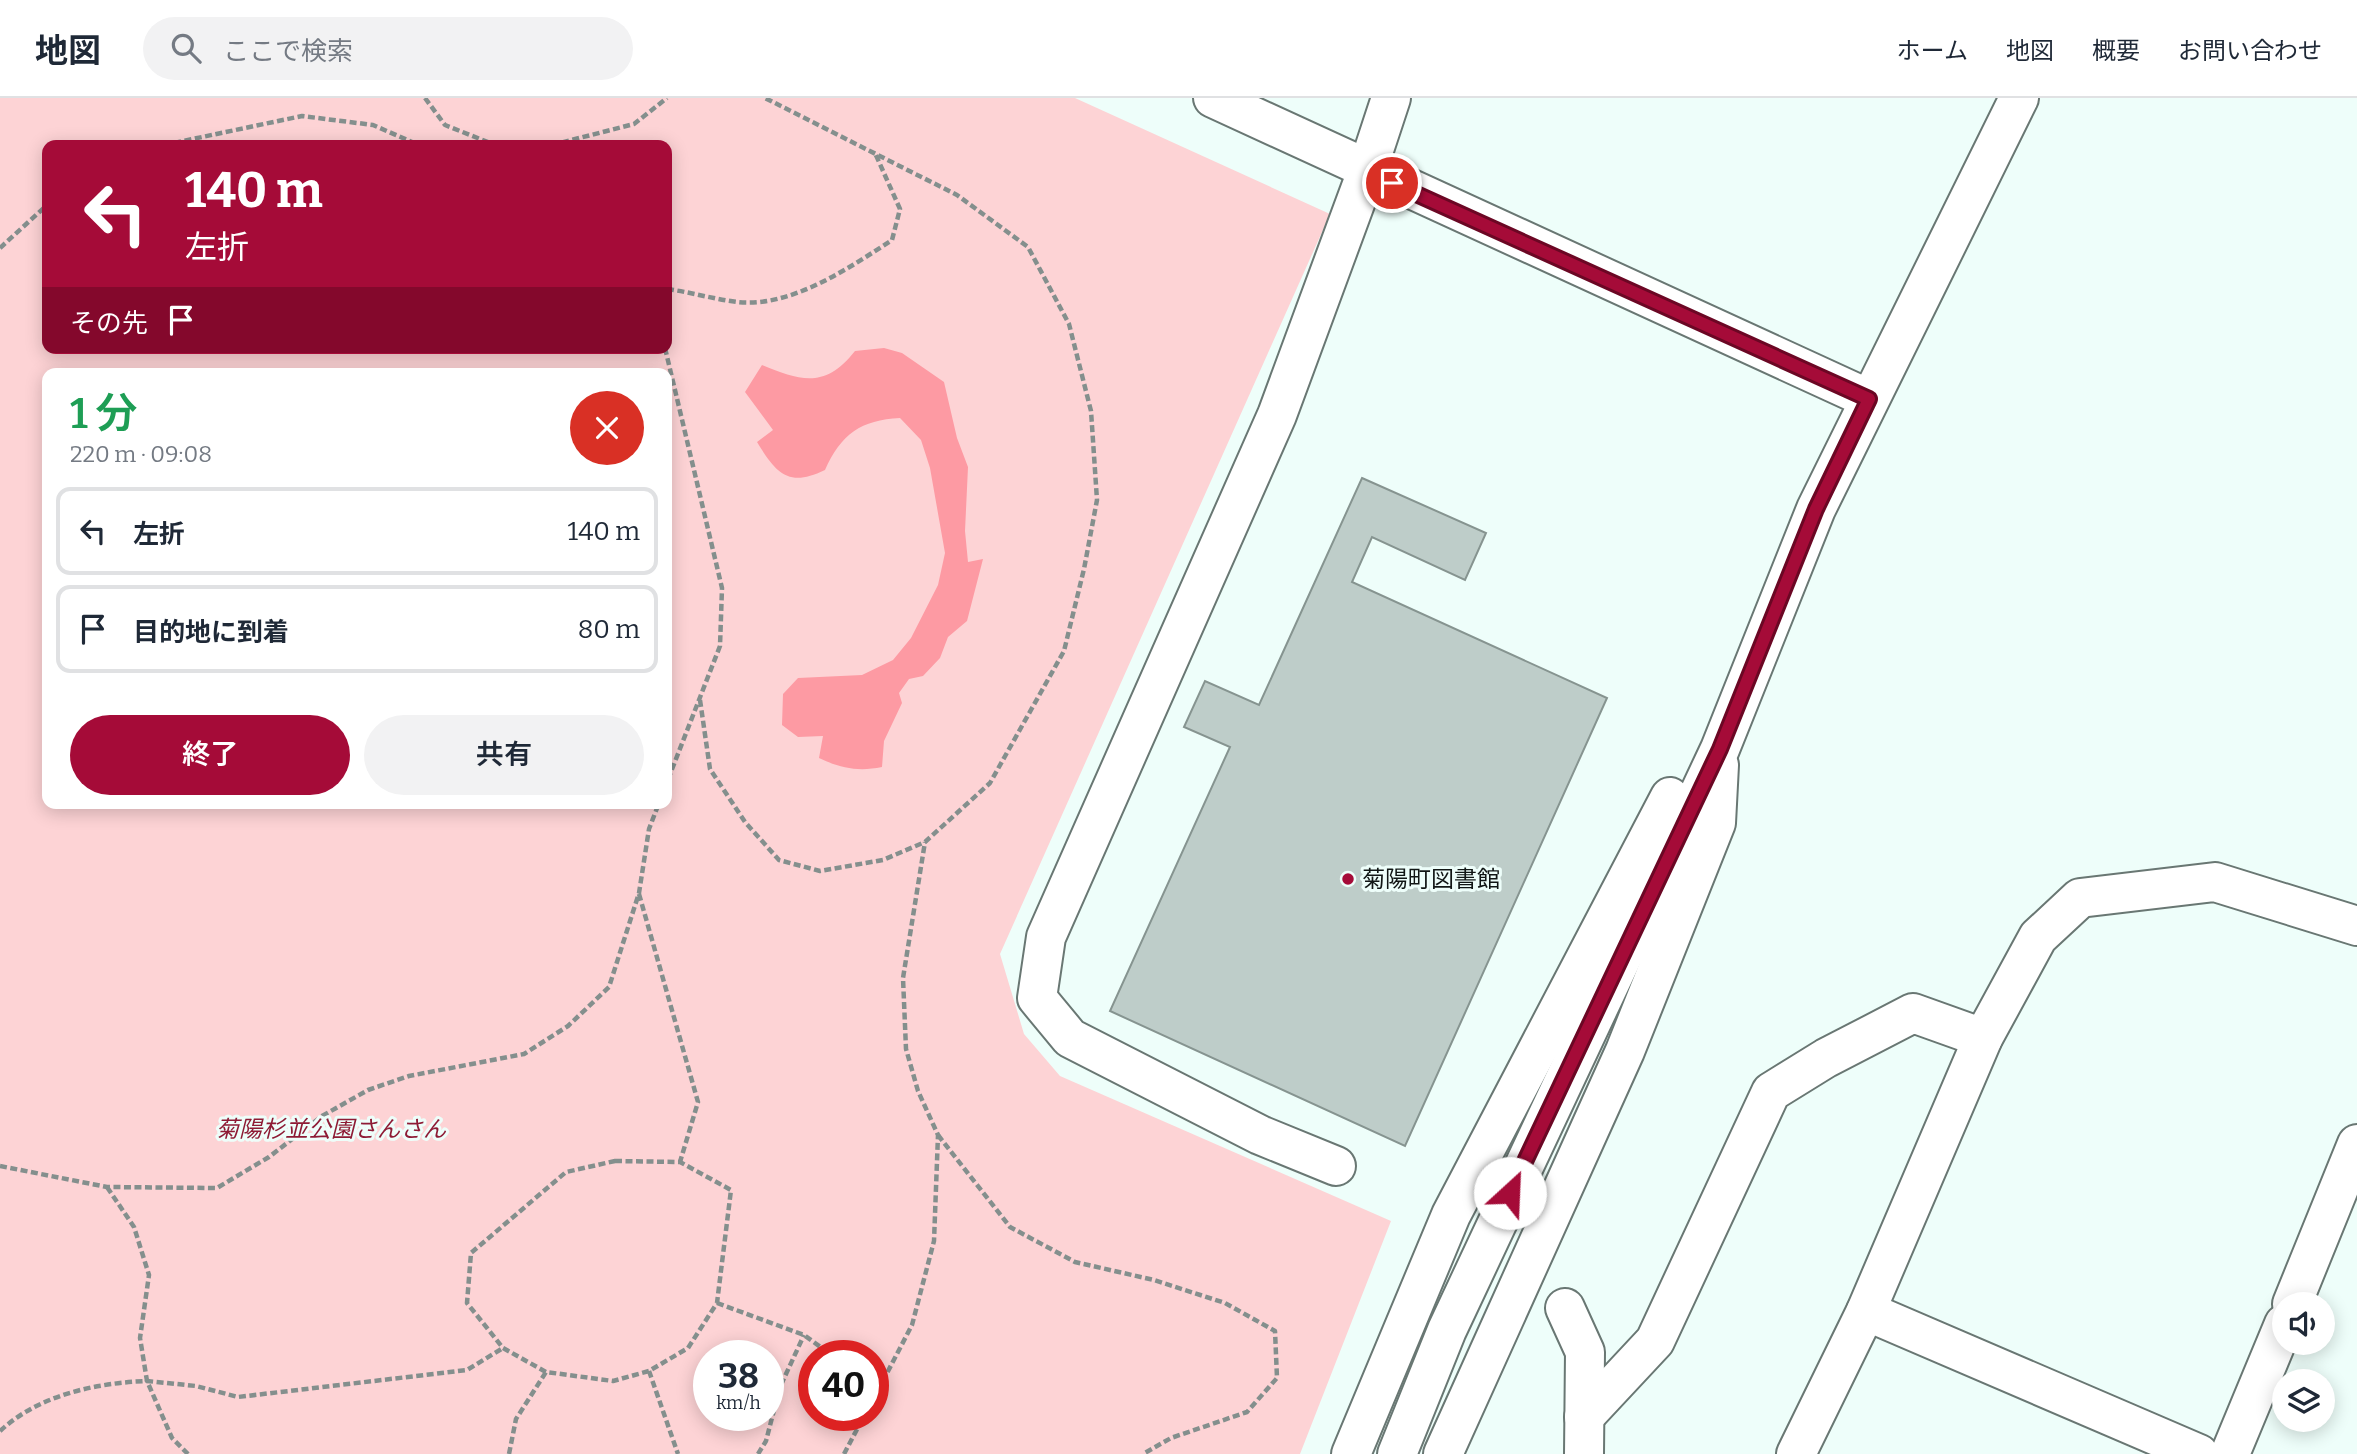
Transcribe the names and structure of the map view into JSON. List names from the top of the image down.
{
  "parks": ["菊陽杉並公園さんさん"],
  "places": ["菊陽町図書館"],
  "page": {
    "header": "地図",
    "search": "ここで検索",
    "nav": [
      "ホーム",
      "地図",
      "概要",
      "お問い合わせ"
    ],
    "turn": ["140 m", "左折"],
    "then": "その先",
    "heading": ["1 分", "220 m · 09:08"],
    "list": [
      {
        "name": "左折",
        "value": "140 m"
      },
      {
        "name": "目的地に到着",
        "value": "80 m"
      }
    ],
    "buttons": ["終了", "共有"],
    "speed": "38 km/h",
    "limit": "40"
  }
}
